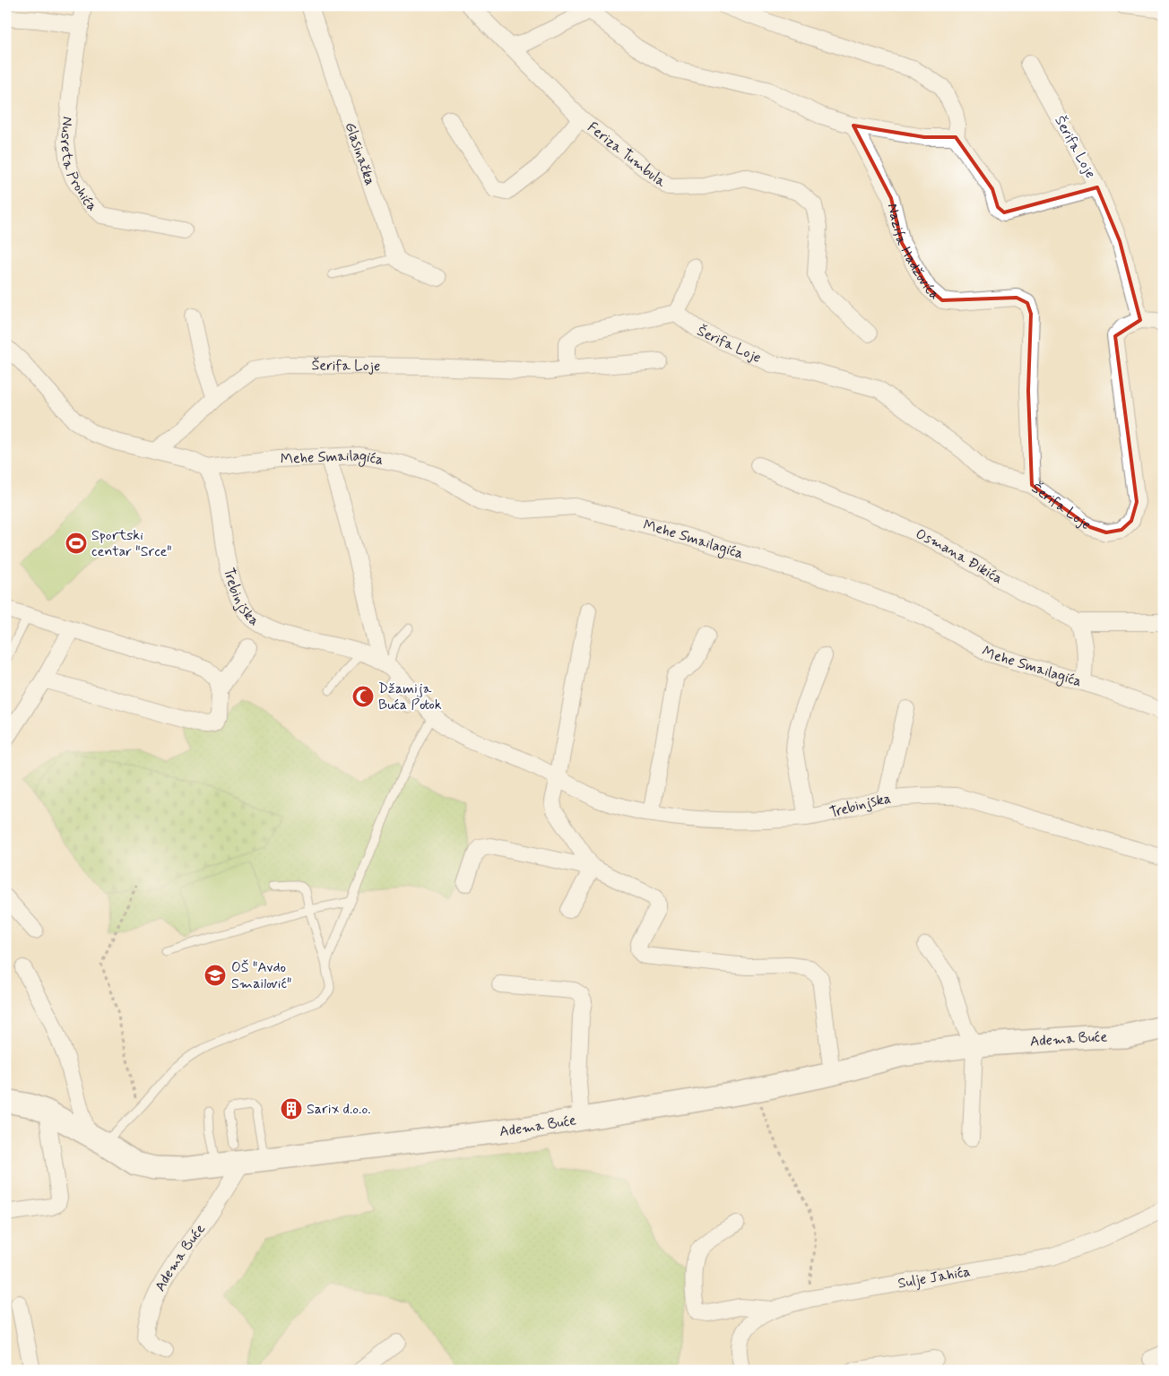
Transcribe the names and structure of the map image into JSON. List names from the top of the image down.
{
  "streets": {
    "street": [
      "Šerifa Loje",
      "Glasinačka",
      "Feriza Tumbula",
      "Nusreta Prohića",
      "Nazifa Hadžovića",
      "Mehe Smailagića",
      "Osmana Đikića",
      "Trebinjska",
      "Adema Buće",
      "Sulje Jahića"
    ]
  },
  "crossings": [
    ["Šerifa Loje", "Nazifa Hadžovića"],
    ["Mehe Smailagića", "Trebinjska"]
  ],
  "places": {
    "sports": ["Sportski centar \"Srce\""],
    "mosque": ["Džamija Buća Potok"],
    "school or university": ["OŠ \"Avdo Smailović\""],
    "building": ["Sarix d.o.o."]
  }
}
